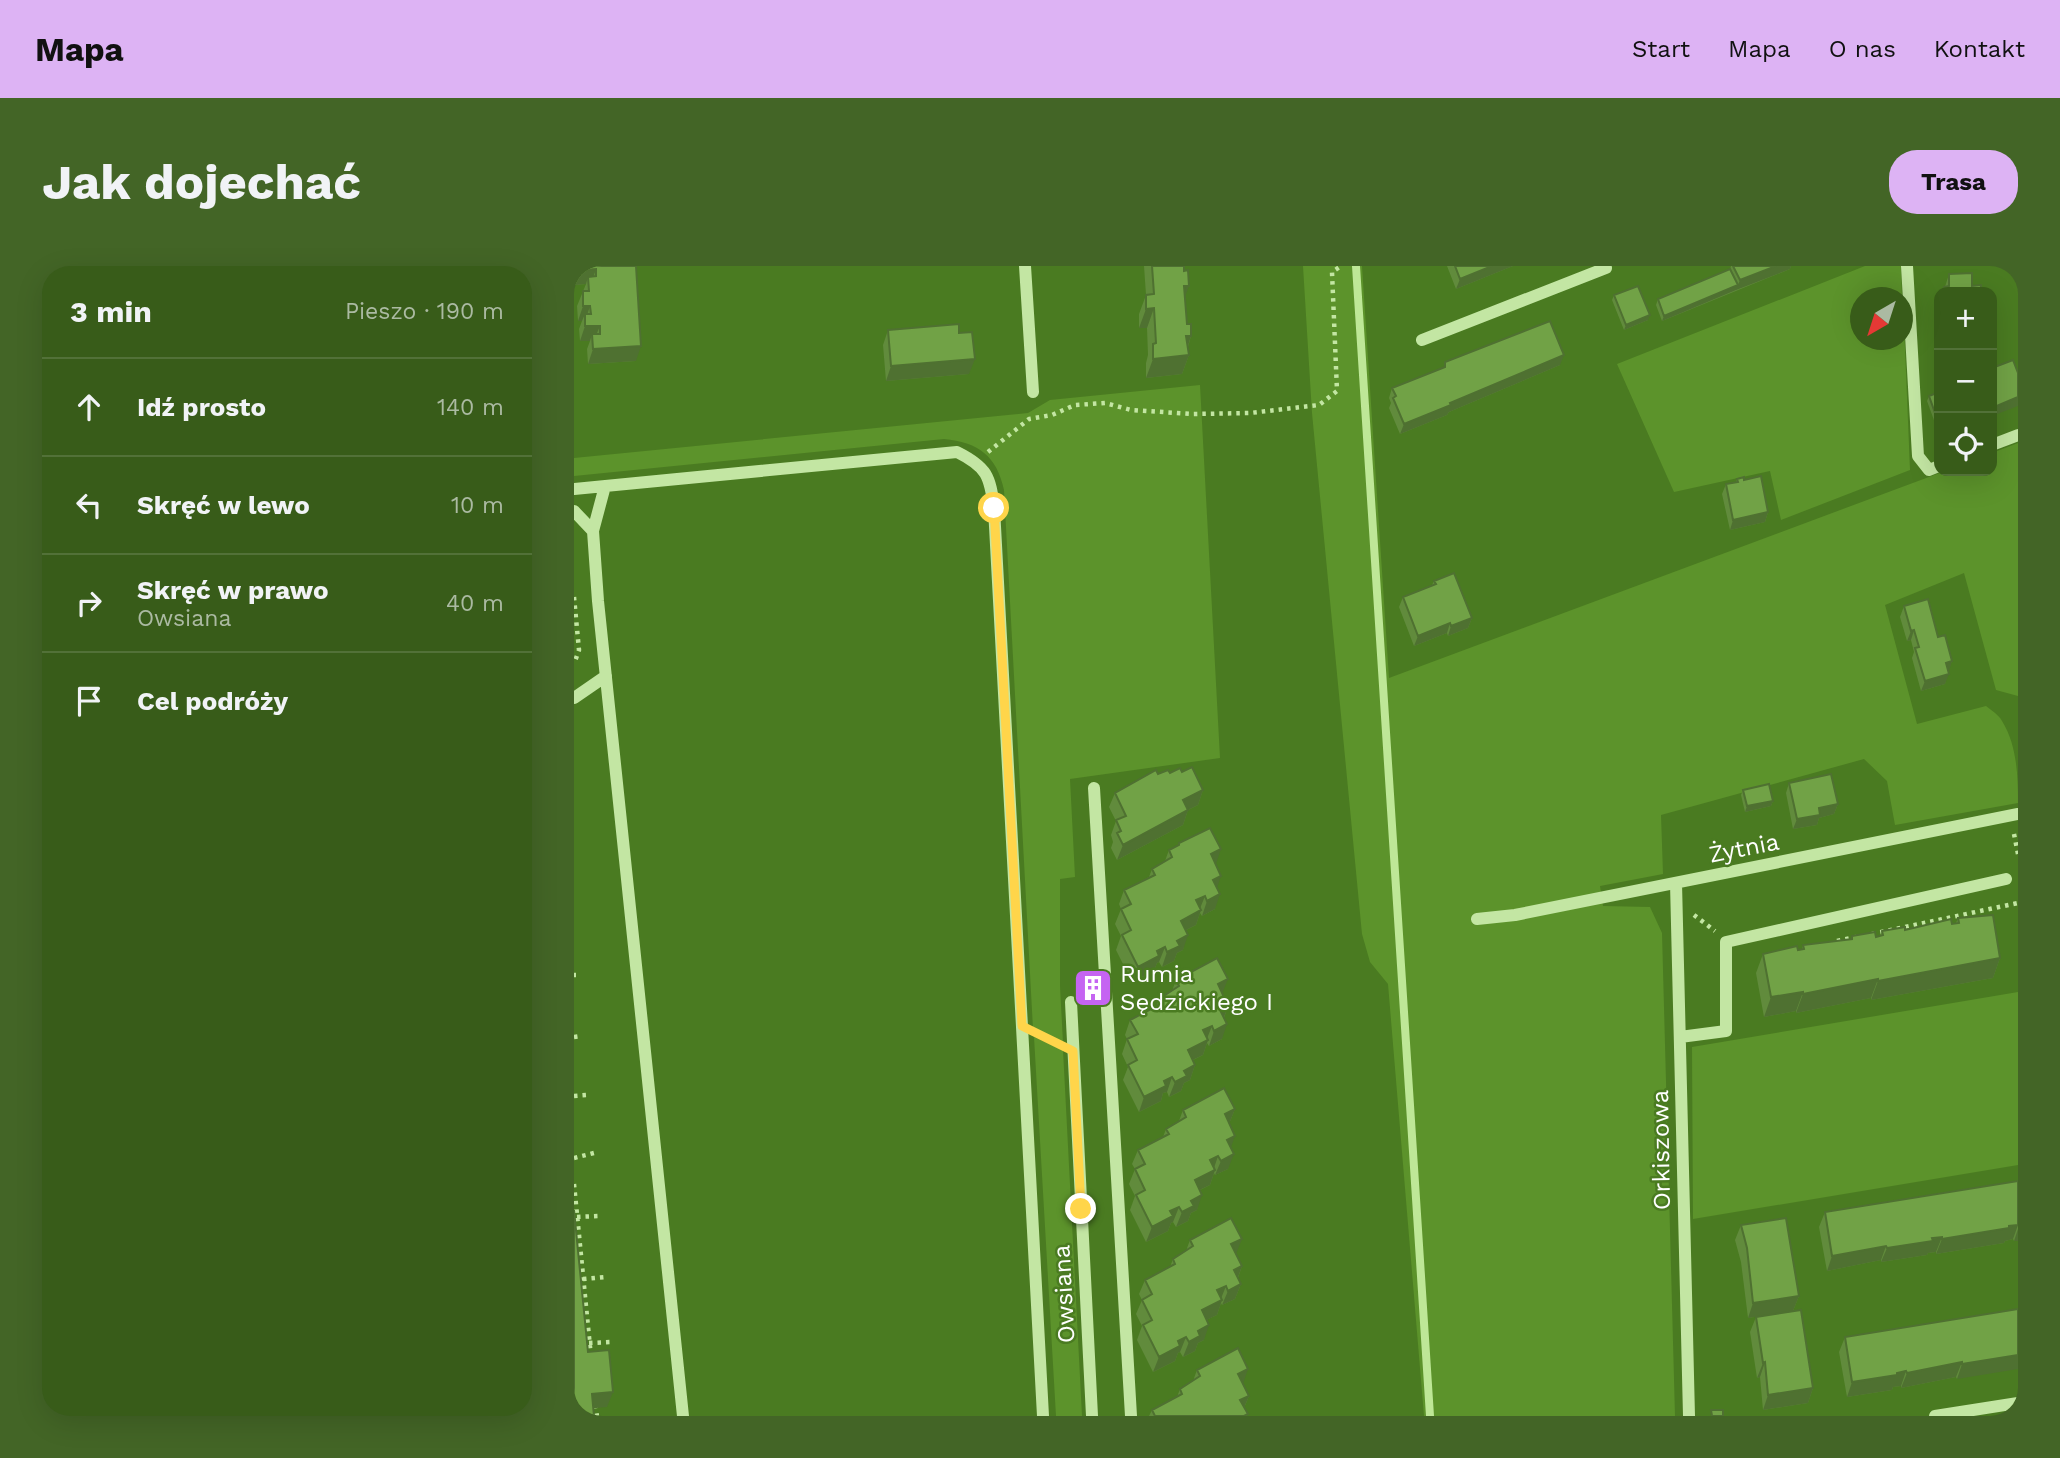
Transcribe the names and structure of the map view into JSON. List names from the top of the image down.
{
  "streets": {
    "street": ["Żytnia", "Orkiszowa", "Owsiana"]
  },
  "crossings": [
    ["Żytnia", "Orkiszowa"]
  ],
  "places": {
    "building": ["Rumia Sędzickiego I"]
  },
  "north": "bottom left",
  "page": {
    "header": "Mapa",
    "nav": [
      "Start",
      "Mapa",
      "O nas",
      "Kontakt"
    ],
    "buttons": "Trasa",
    "title": "Jak dojechać",
    "heading": ["3 min", "Pieszo · 190 m"],
    "map_buttons": ["+", "−"],
    "list": [
      ["Idź prosto", "140 m"],
      ["Skręć w lewo", "10 m"],
      ["Skręć w prawo", "Owsiana", "40 m"],
      "Cel podróży"
    ]
  }
}
